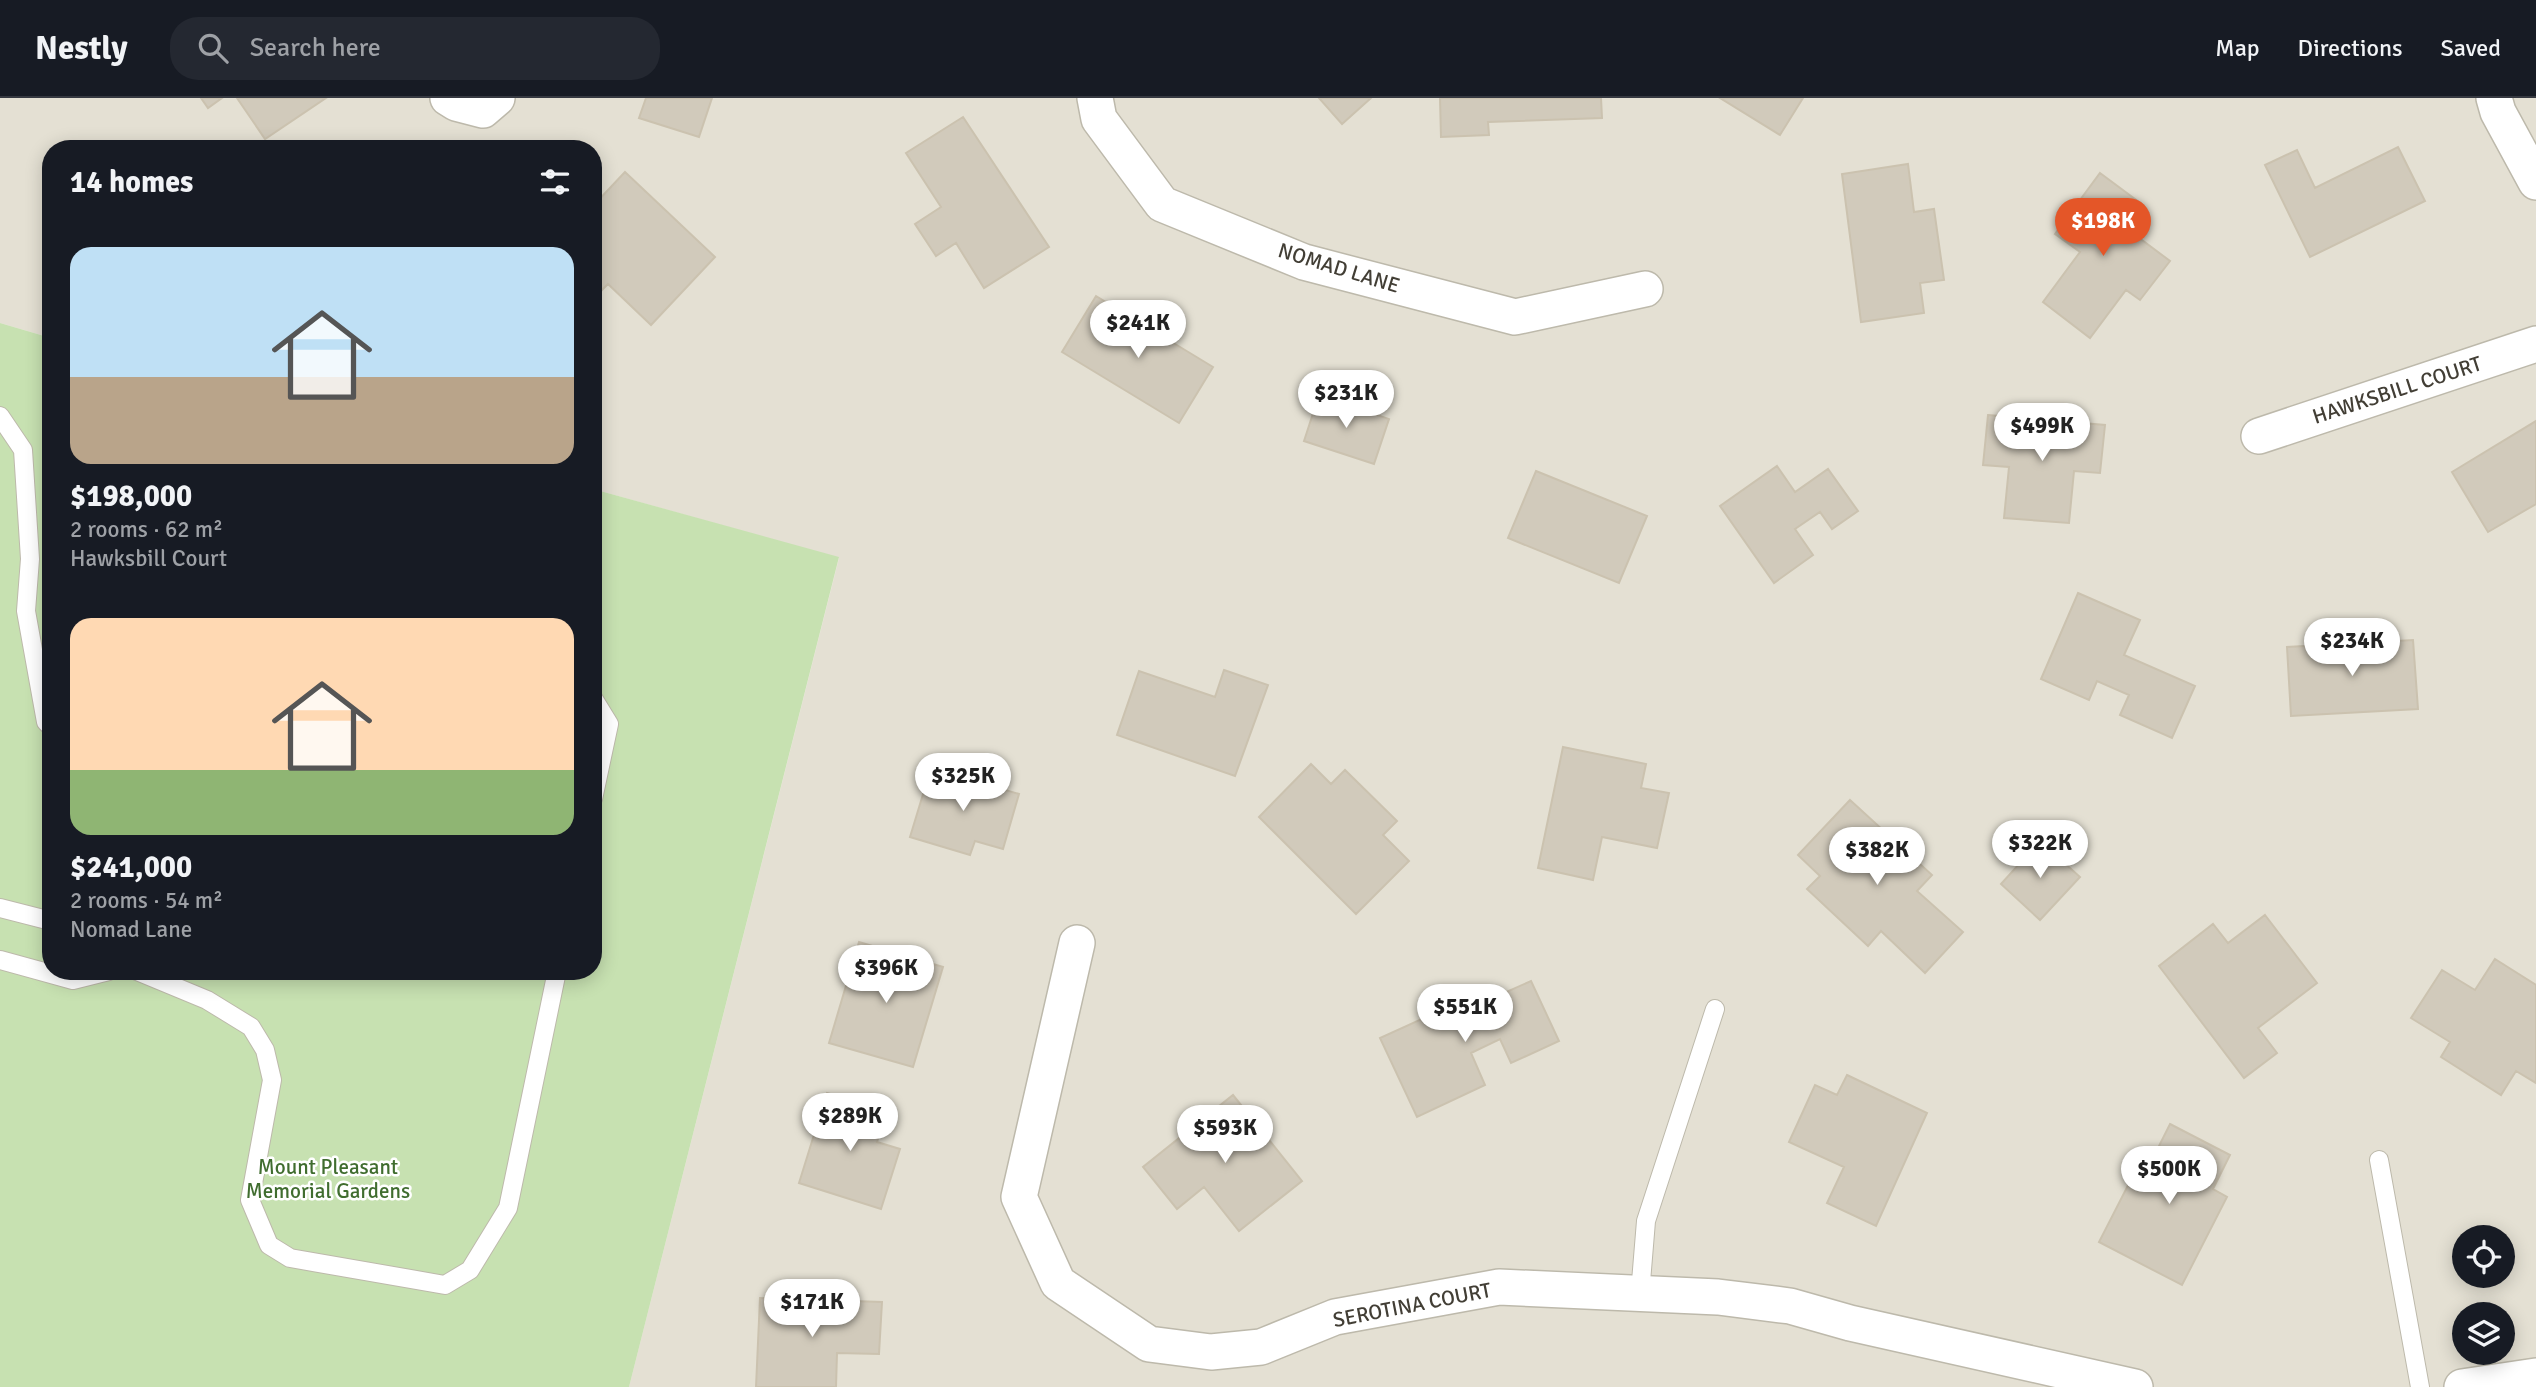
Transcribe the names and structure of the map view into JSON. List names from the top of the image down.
{
  "streets": {
    "street": ["NOMAD LANE", "HAWKSBILL COURT", "SEROTINA COURT"]
  },
  "parks": ["Mount Pleasant Memorial Gardens"],
  "page": {
    "header": "Nestly",
    "search": "Search here",
    "nav": ["Map", "Directions", "Saved"],
    "heading": "14 homes",
    "price": [
      "$198K",
      "$241K",
      "$231K",
      "$499K",
      "$234K",
      "$325K",
      "$322K",
      "$382K",
      "$396K",
      "$551K",
      "$289K",
      "$593K",
      "$500K",
      "$171K"
    ],
    "list": [
      {
        "name": "$198,000",
        "note": "2 rooms · 62 m² · Hawksbill Court"
      },
      {
        "name": "$241,000",
        "note": "2 rooms · 54 m² · Nomad Lane"
      }
    ]
  }
}
